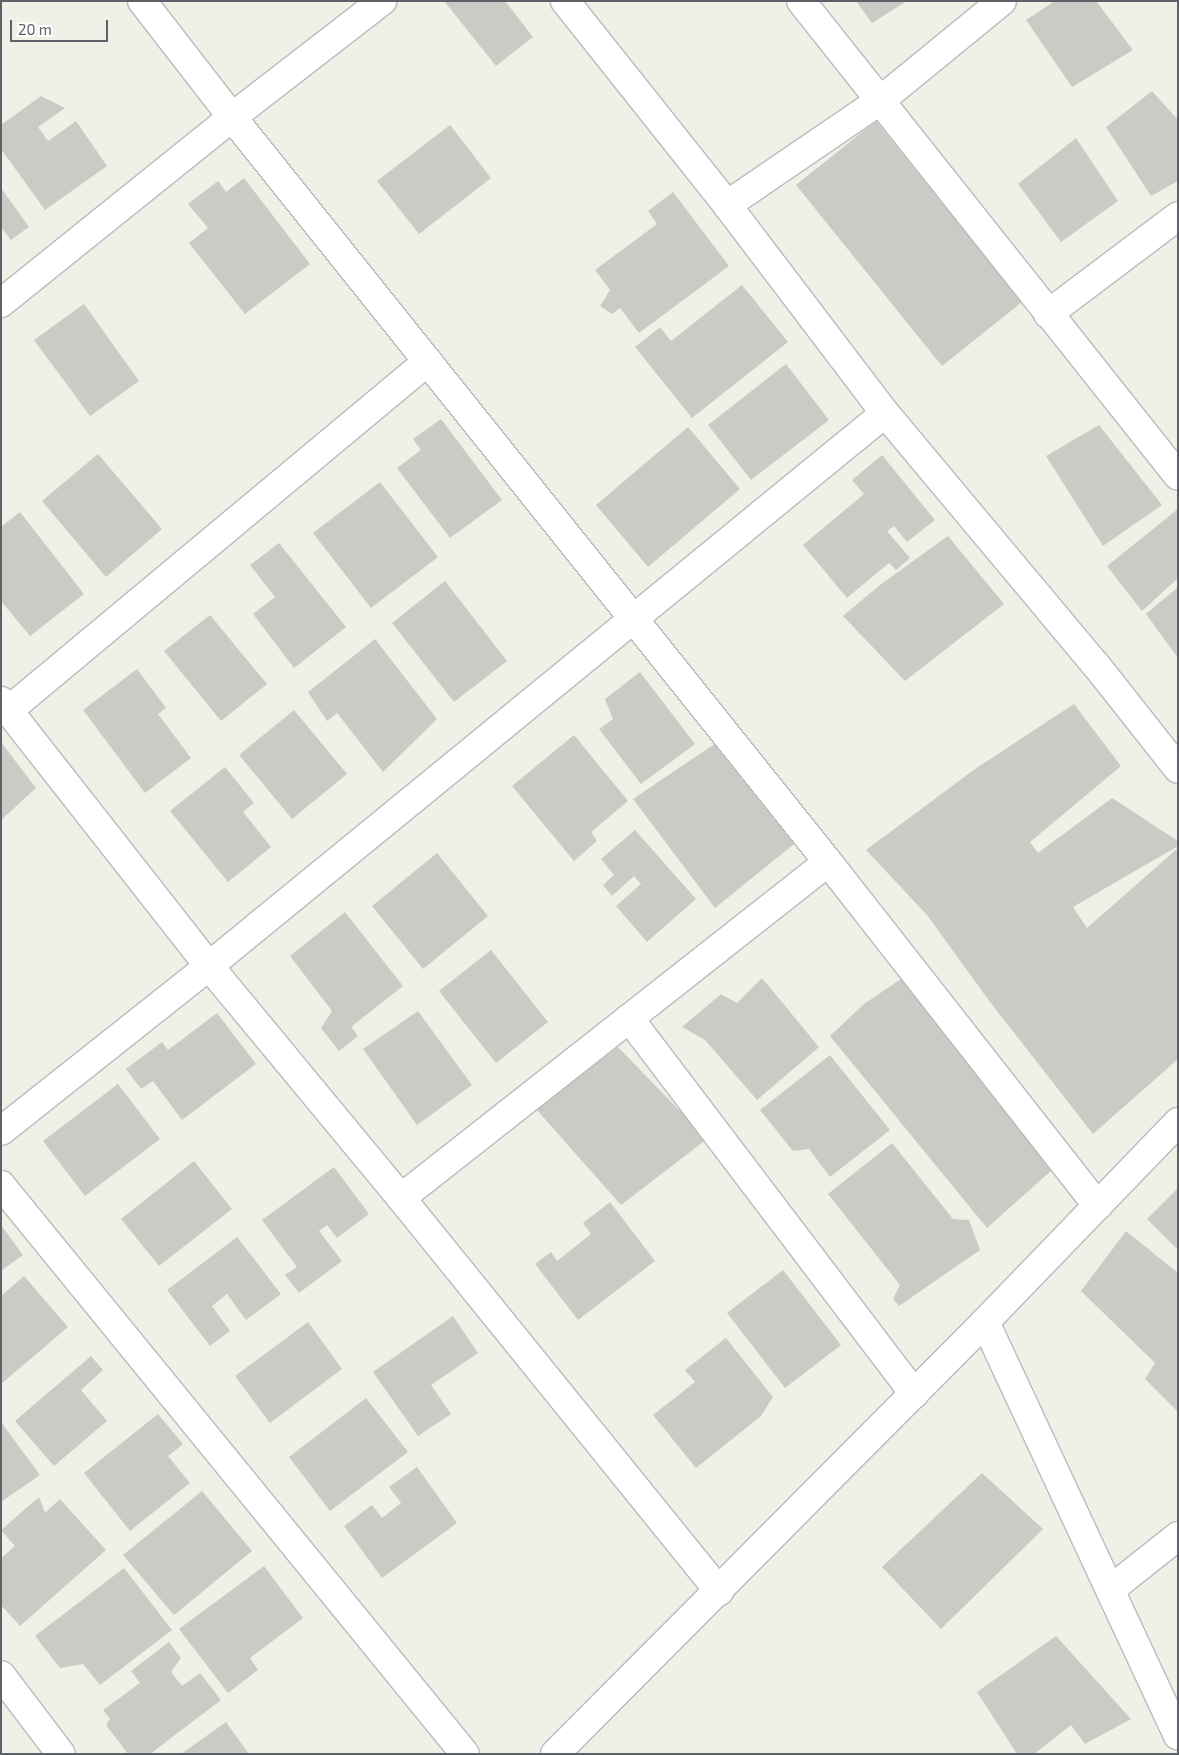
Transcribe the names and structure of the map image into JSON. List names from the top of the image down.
{
  "scale_bar": "20 m"
}
